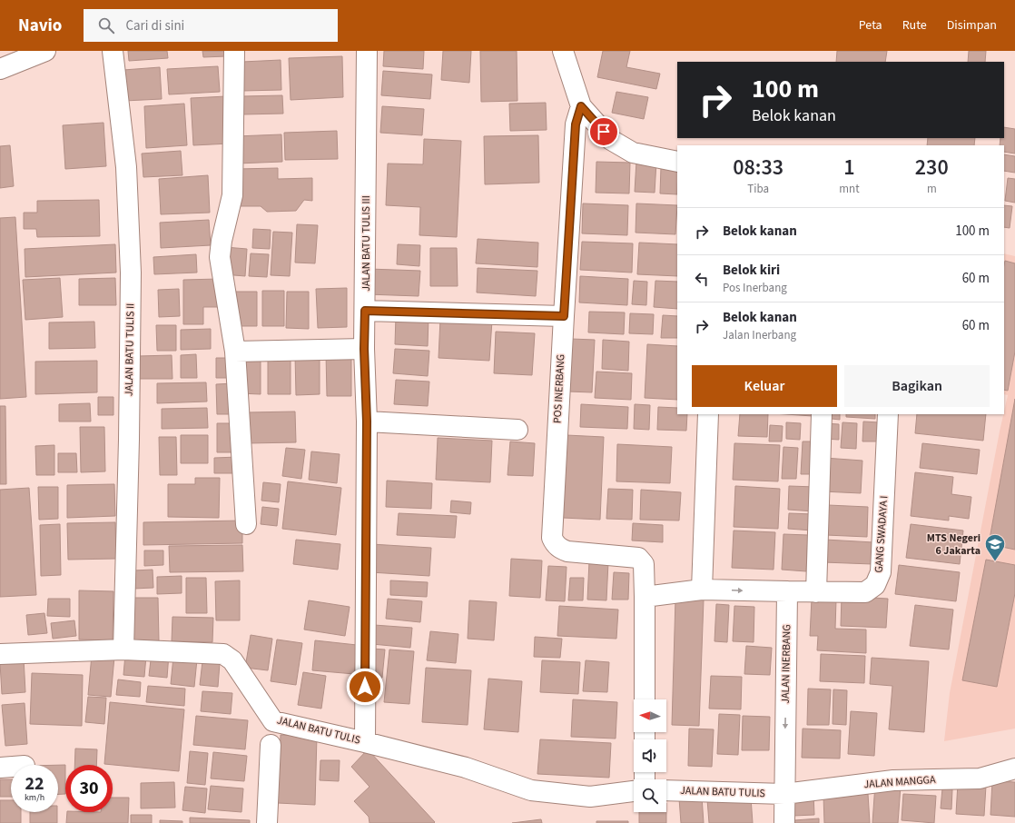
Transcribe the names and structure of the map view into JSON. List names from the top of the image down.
{
  "streets": {
    "street": [
      "JALAN BATU TULIS III",
      "JALAN BATU TULIS II",
      "POS INERBANG",
      "GANG SWADAYA I",
      "JALAN INERBANG",
      "JALAN BATU TULIS",
      "JALAN MANGGA"
    ]
  },
  "crossings": [
    ["JALAN BATU TULIS III", "JALAN BATU TULIS"],
    ["JALAN BATU TULIS II", "JALAN BATU TULIS"],
    ["GANG SWADAYA I", "JALAN INERBANG"],
    ["JALAN INERBANG", "JALAN BATU TULIS"],
    ["JALAN INERBANG", "JALAN MANGGA"],
    ["JALAN BATU TULIS", "JALAN MANGGA"]
  ],
  "places": {
    "school or university": ["MTS Negeri 6 Jakarta"]
  },
  "north": "left",
  "page": {
    "header": "Navio",
    "search": "Cari di sini",
    "nav": ["Peta", "Rute", "Disimpan"],
    "turn": ["100 m", "Belok kanan"],
    "eta": [
      "08:33",
      "Tiba",
      "1",
      "mnt",
      "230",
      "m"
    ],
    "list": [
      {
        "name": "Belok kanan",
        "value": "100 m"
      },
      {
        "name": "Belok kiri",
        "note": "Pos Inerbang",
        "value": "60 m"
      },
      {
        "name": "Belok kanan",
        "note": "Jalan Inerbang",
        "value": "60 m"
      }
    ],
    "buttons": ["Keluar", "Bagikan"],
    "speed": "22 km/h",
    "limit": "30"
  }
}
